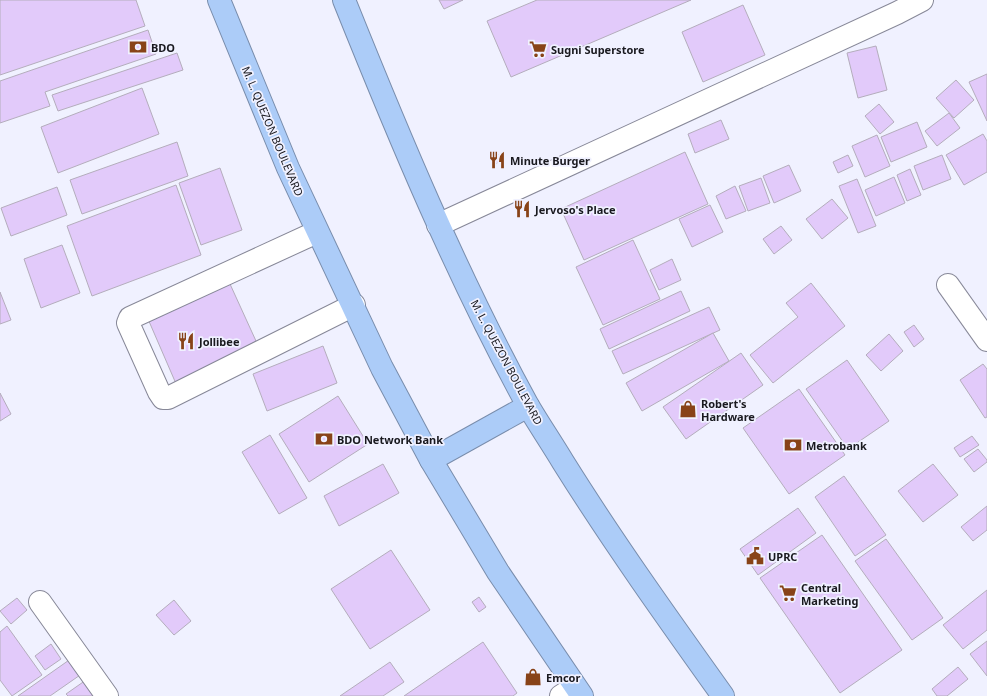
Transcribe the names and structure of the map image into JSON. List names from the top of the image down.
{
  "streets": {
    "highway": ["M. L. QUEZON BOULEVARD"]
  },
  "places": {
    "bank": ["BDO", "BDO Network Bank", "Metrobank"],
    "supermarket": ["Sugni Superstore", "Central Marketing"],
    "restaurant": ["Minute Burger", "Jervoso's Place", "Jollibee"],
    "shop": ["Robert's Hardware", "Emcor"],
    "public building": ["UPRC"]
  }
}
